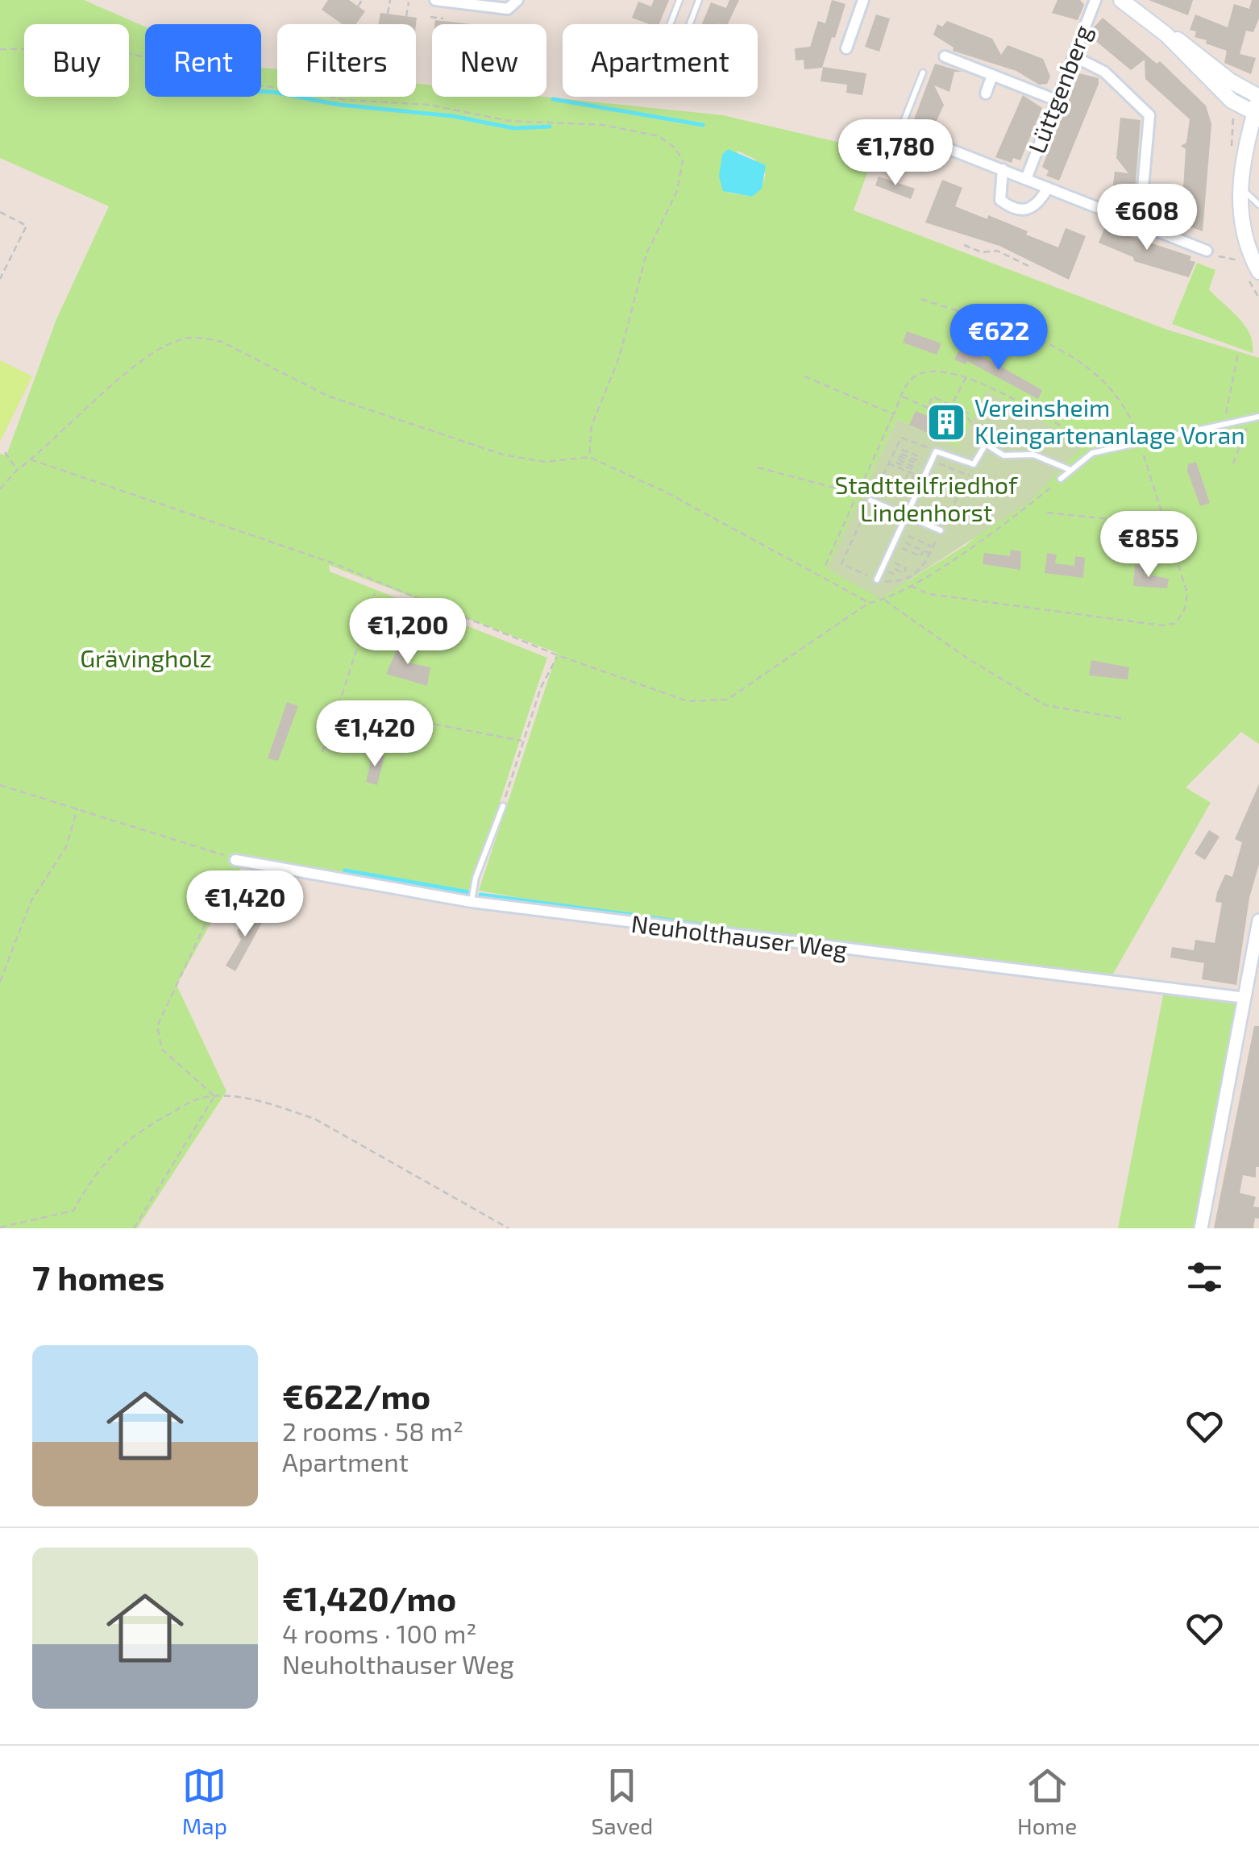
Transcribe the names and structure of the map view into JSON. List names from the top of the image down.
{
  "streets": {
    "street": ["Lüttgenberg", "Neuholthauser Weg"]
  },
  "parks": ["Stadtteilfriedhof Lindenhorst", "Grävingholz"],
  "places": {
    "building": ["Vereinsheim Kleingartenanlage Voran"]
  },
  "page": {
    "chip": [
      "Buy",
      "Rent",
      "Filters",
      "New",
      "Apartment"
    ],
    "price": [
      "€1,780",
      "€608",
      "€622",
      "€855",
      "€1,200",
      "€1,420",
      "€1,420"
    ],
    "heading": "7 homes",
    "list": [
      {
        "name": "€622/mo",
        "note": "2 rooms · 58 m² · Apartment"
      },
      {
        "name": "€1,420/mo",
        "note": "4 rooms · 100 m² · Neuholthauser Weg"
      }
    ],
    "tabs": ["Map", "Saved", "Home"]
  }
}
